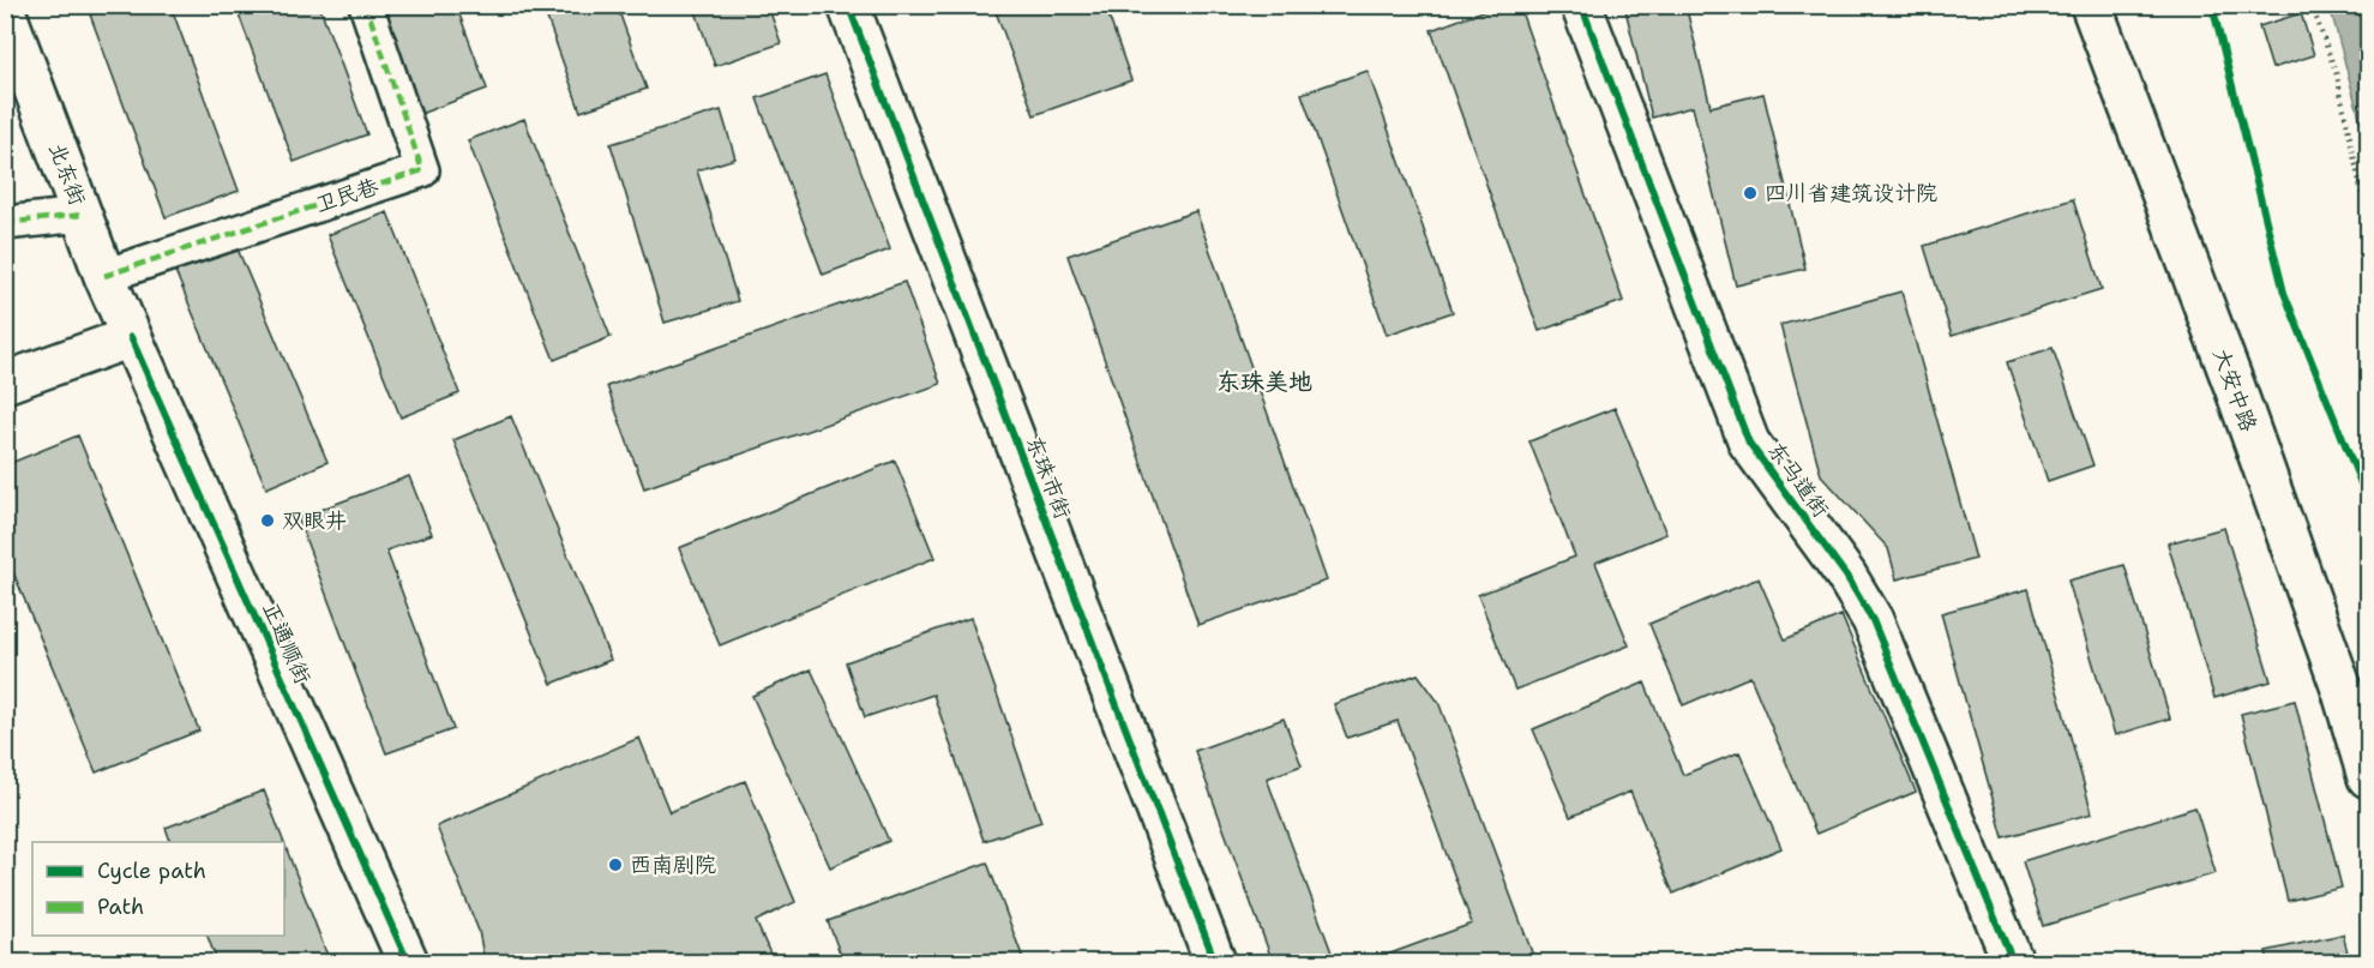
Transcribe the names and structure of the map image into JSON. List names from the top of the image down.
{
  "streets": {
    "street": [
      "北东街",
      "卫民巷",
      "大安中路",
      "东珠市街",
      "东马道街",
      "正通顺街"
    ]
  },
  "crossings": [
    ["北东街", "卫民巷"],
    ["北东街", "正通顺街"]
  ],
  "districts": ["东珠美地"],
  "places": ["四川省建筑设计院", "双眼井", "西南剧院"],
  "legend": ["Cycle path", "Path"]
}
